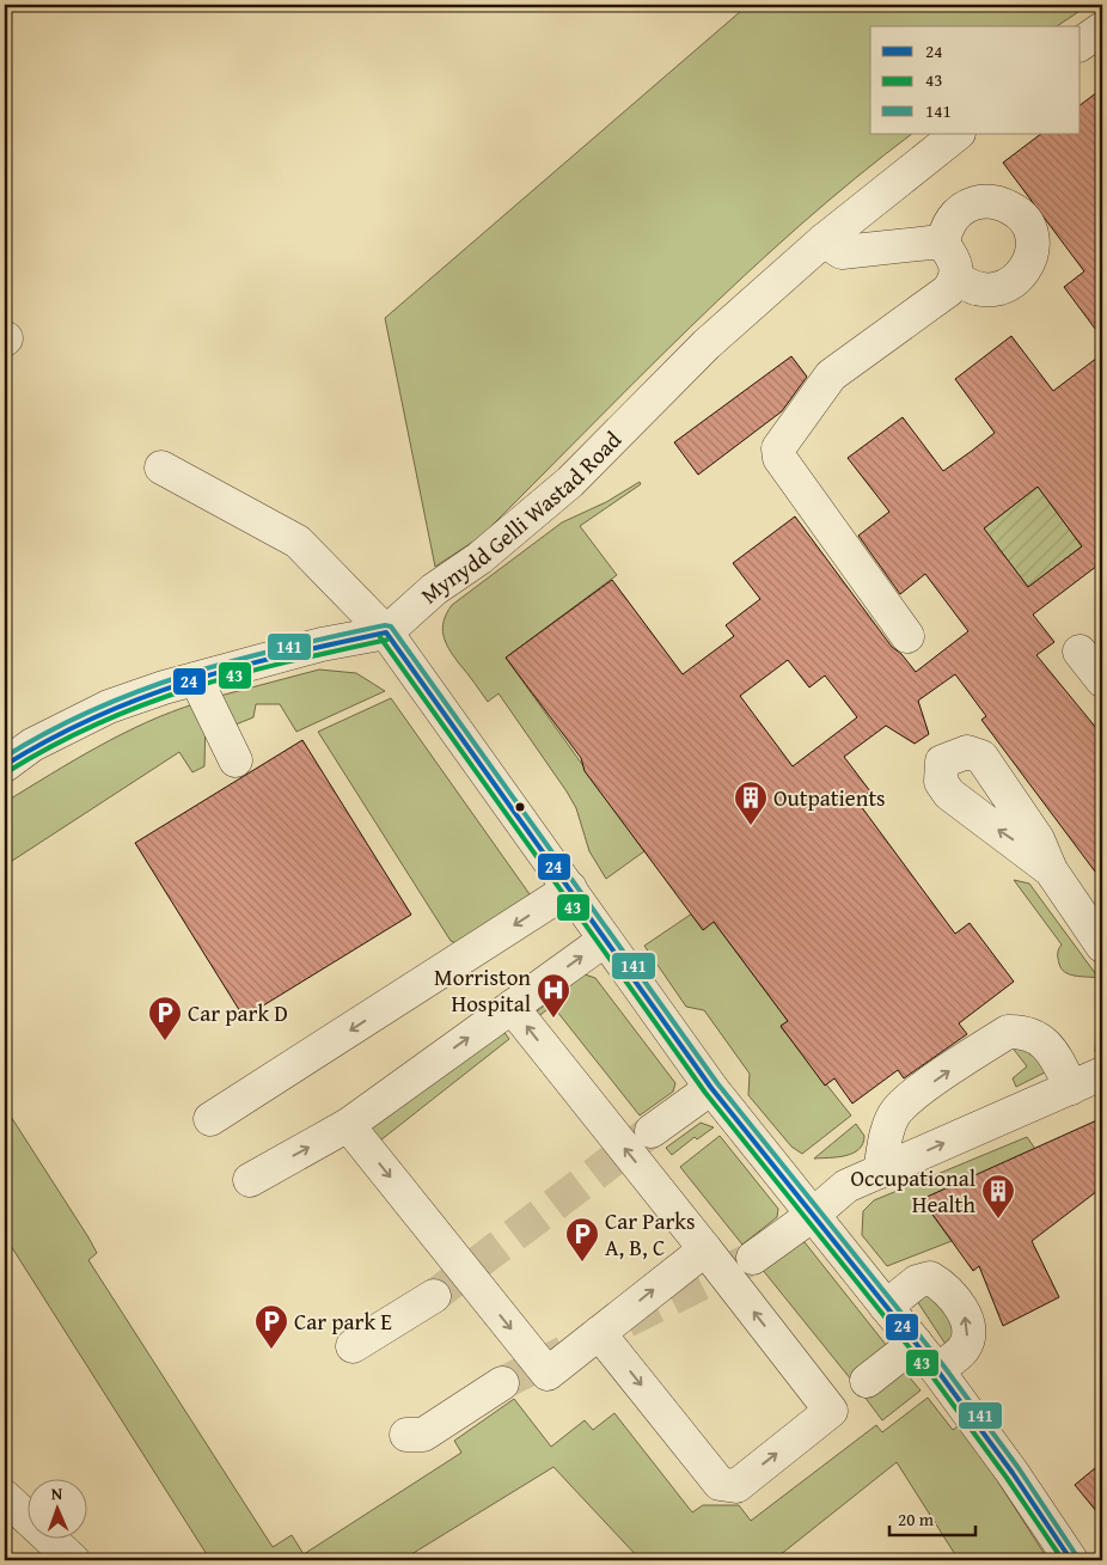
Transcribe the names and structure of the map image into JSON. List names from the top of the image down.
{
  "streets": {
    "street": ["Mynydd Gelli Wastad Road"]
  },
  "places": {
    "building": ["Outpatients", "Occupational Health"],
    "hospital": ["Morriston Hospital"],
    "parking": ["Car park D", "Car Parks A, B, C", "Car park E"]
  },
  "lines": ["transit line 141", "transit line 24", "transit line 43"],
  "legend": ["24", "43", "141"],
  "scale_bar": "20 m",
  "north": "top"
}
